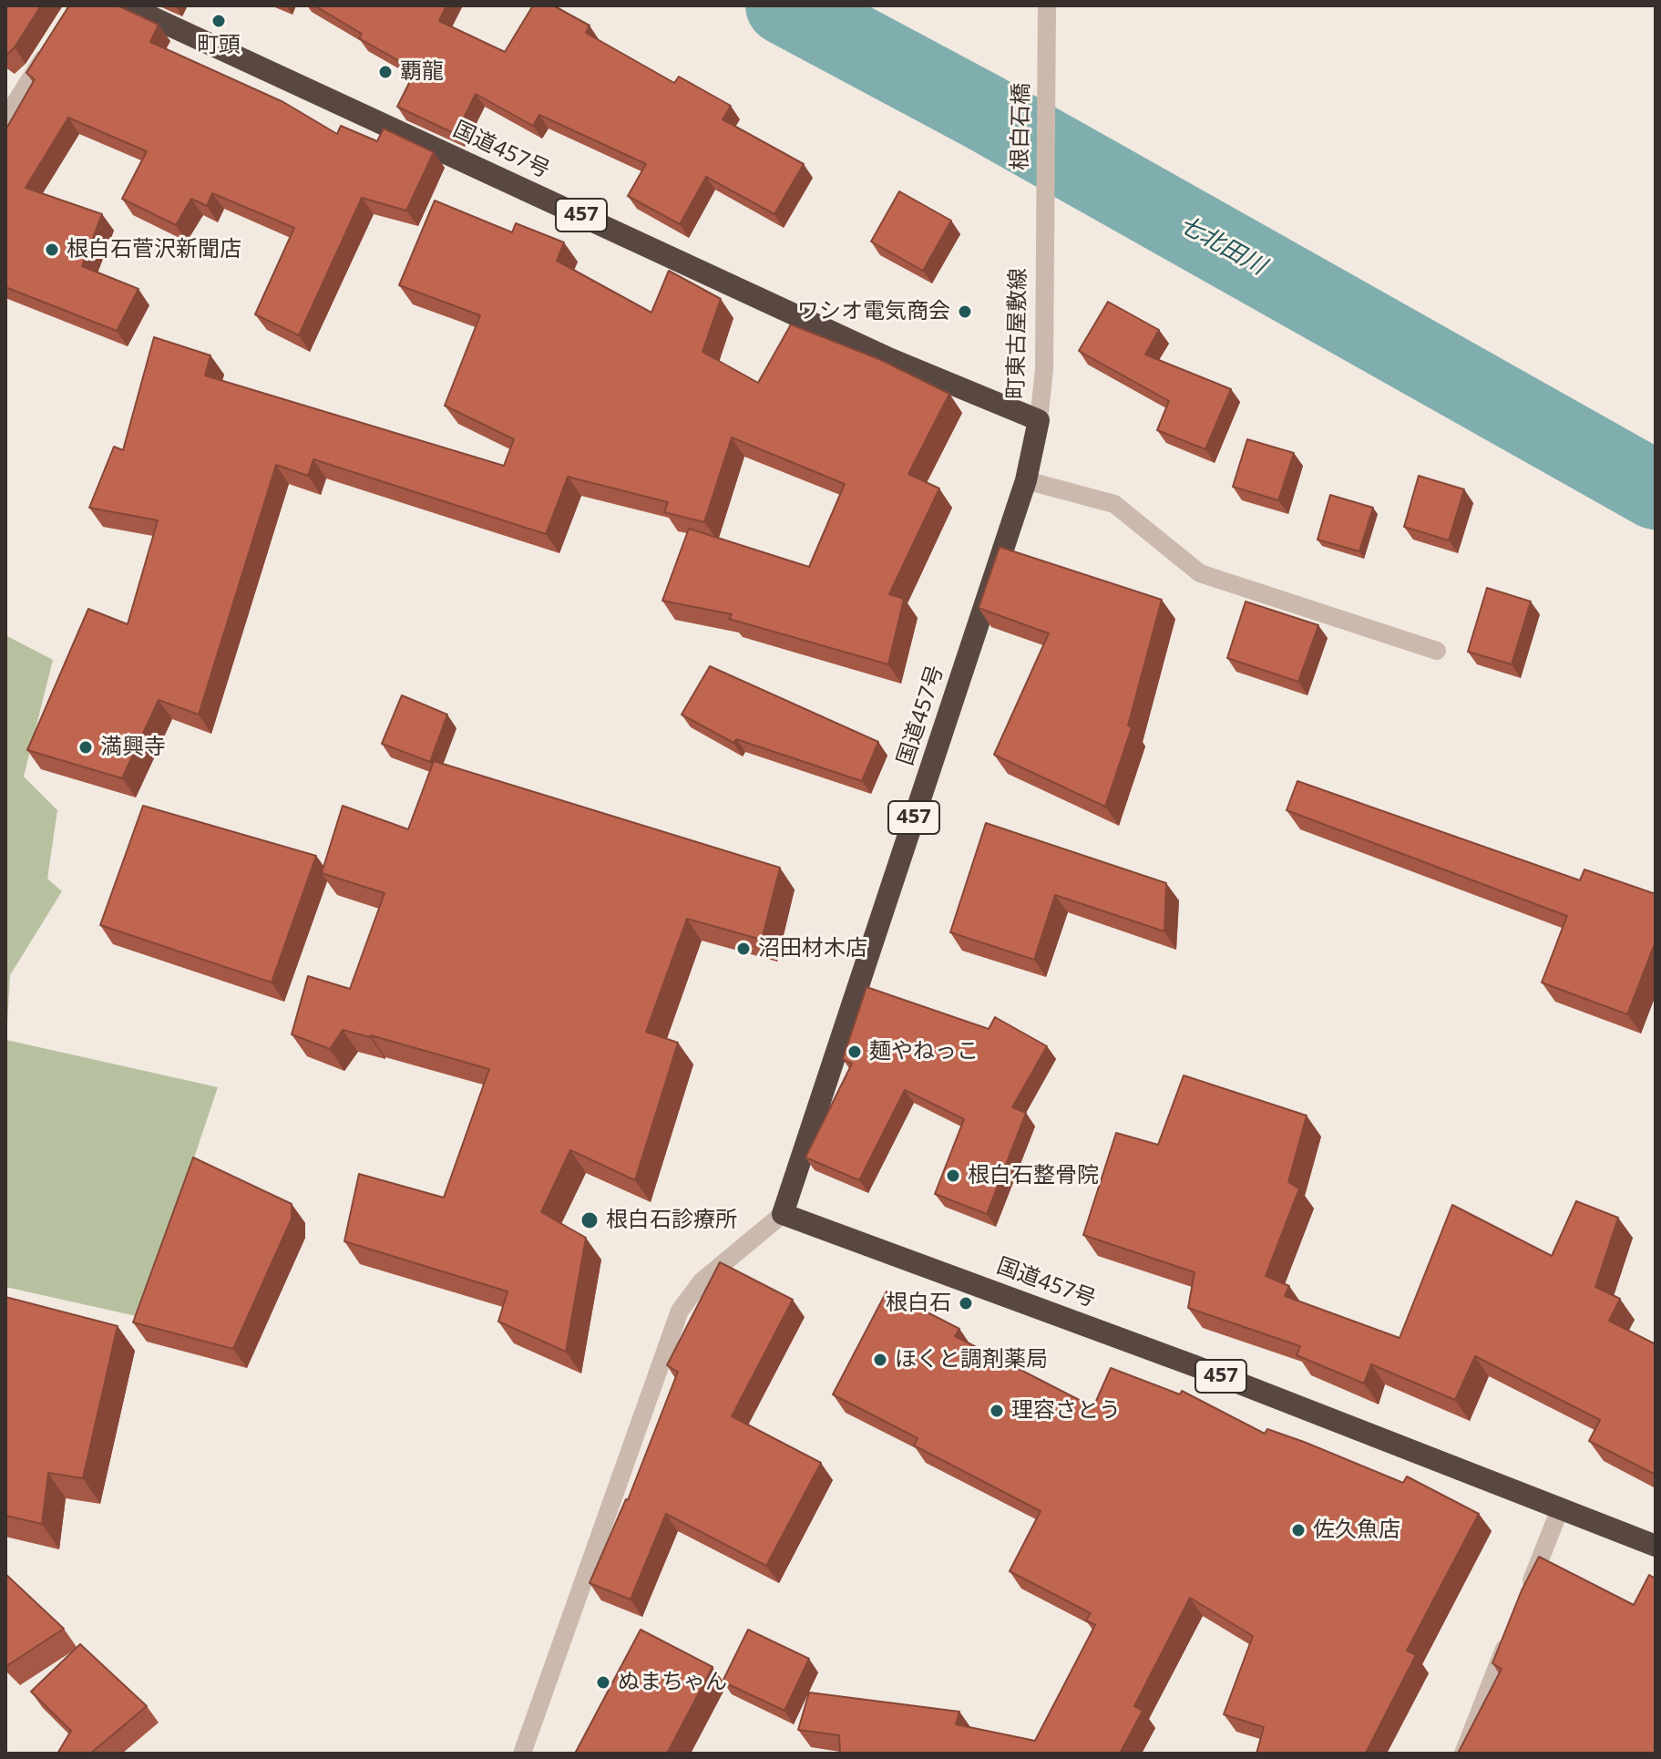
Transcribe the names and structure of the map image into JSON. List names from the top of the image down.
{
  "streets": {
    "highway": ["国道457号", "457"],
    "street": ["根白石橋", "町東古屋敷線"]
  },
  "crossings": [
    ["根白石橋", "町東古屋敷線"],
    ["国道457号", "町東古屋敷線"]
  ],
  "water": ["七北田川"],
  "places": [
    "町頭",
    "覇龍",
    "根白石菅沢新聞店",
    "ワシオ電気商会",
    "満興寺",
    "沼田材木店",
    "麺やねっこ",
    "根白石整骨院",
    "根白石診療所",
    "根白石",
    "ほくと調剤薬局",
    "理容さとう",
    "佐久魚店",
    "ぬまちゃん"
  ]
}
